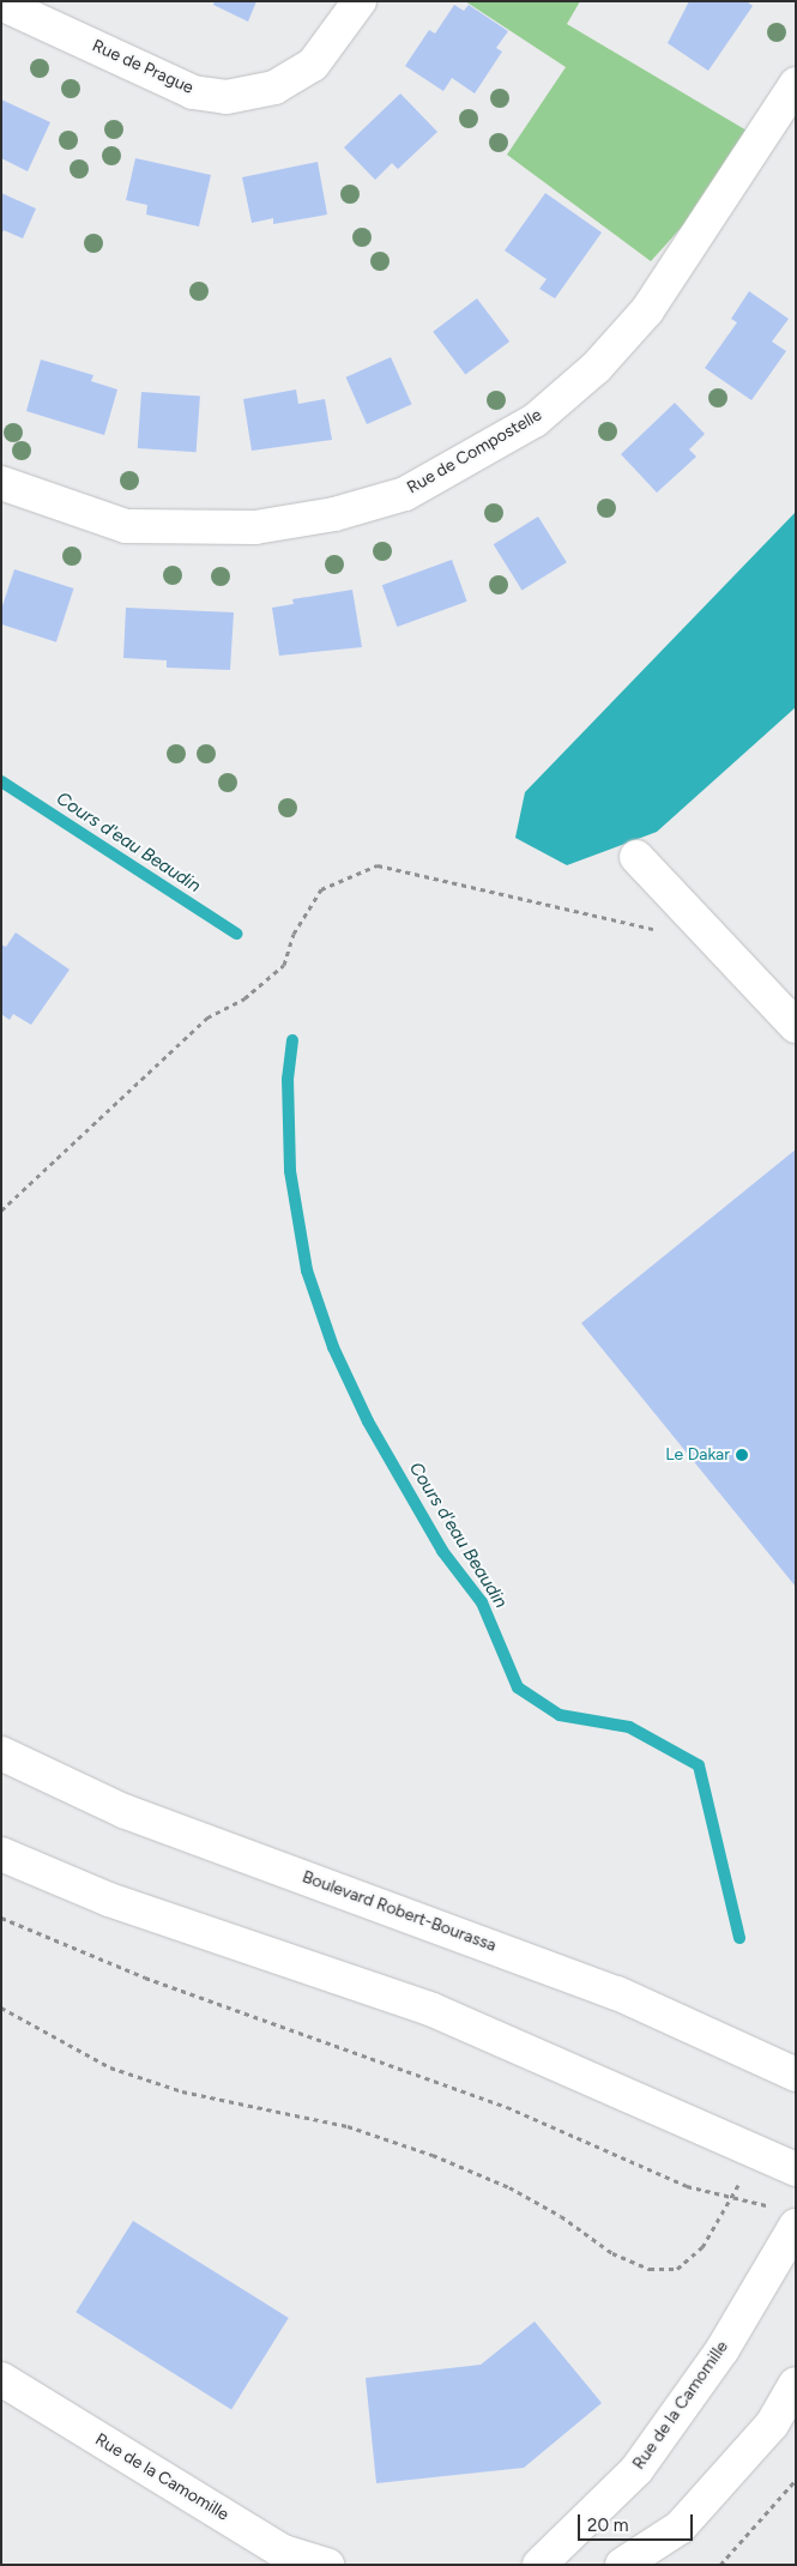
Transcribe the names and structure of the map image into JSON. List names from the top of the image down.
{
  "streets": {
    "main road": [
      "Rue de Prague",
      "Rue de Compostelle",
      "Boulevard Robert-Bourassa",
      "Rue de la Camomille"
    ]
  },
  "water": ["Cours d'eau Beaudin"],
  "places": ["Le Dakar"],
  "scale_bar": "20 m"
}
